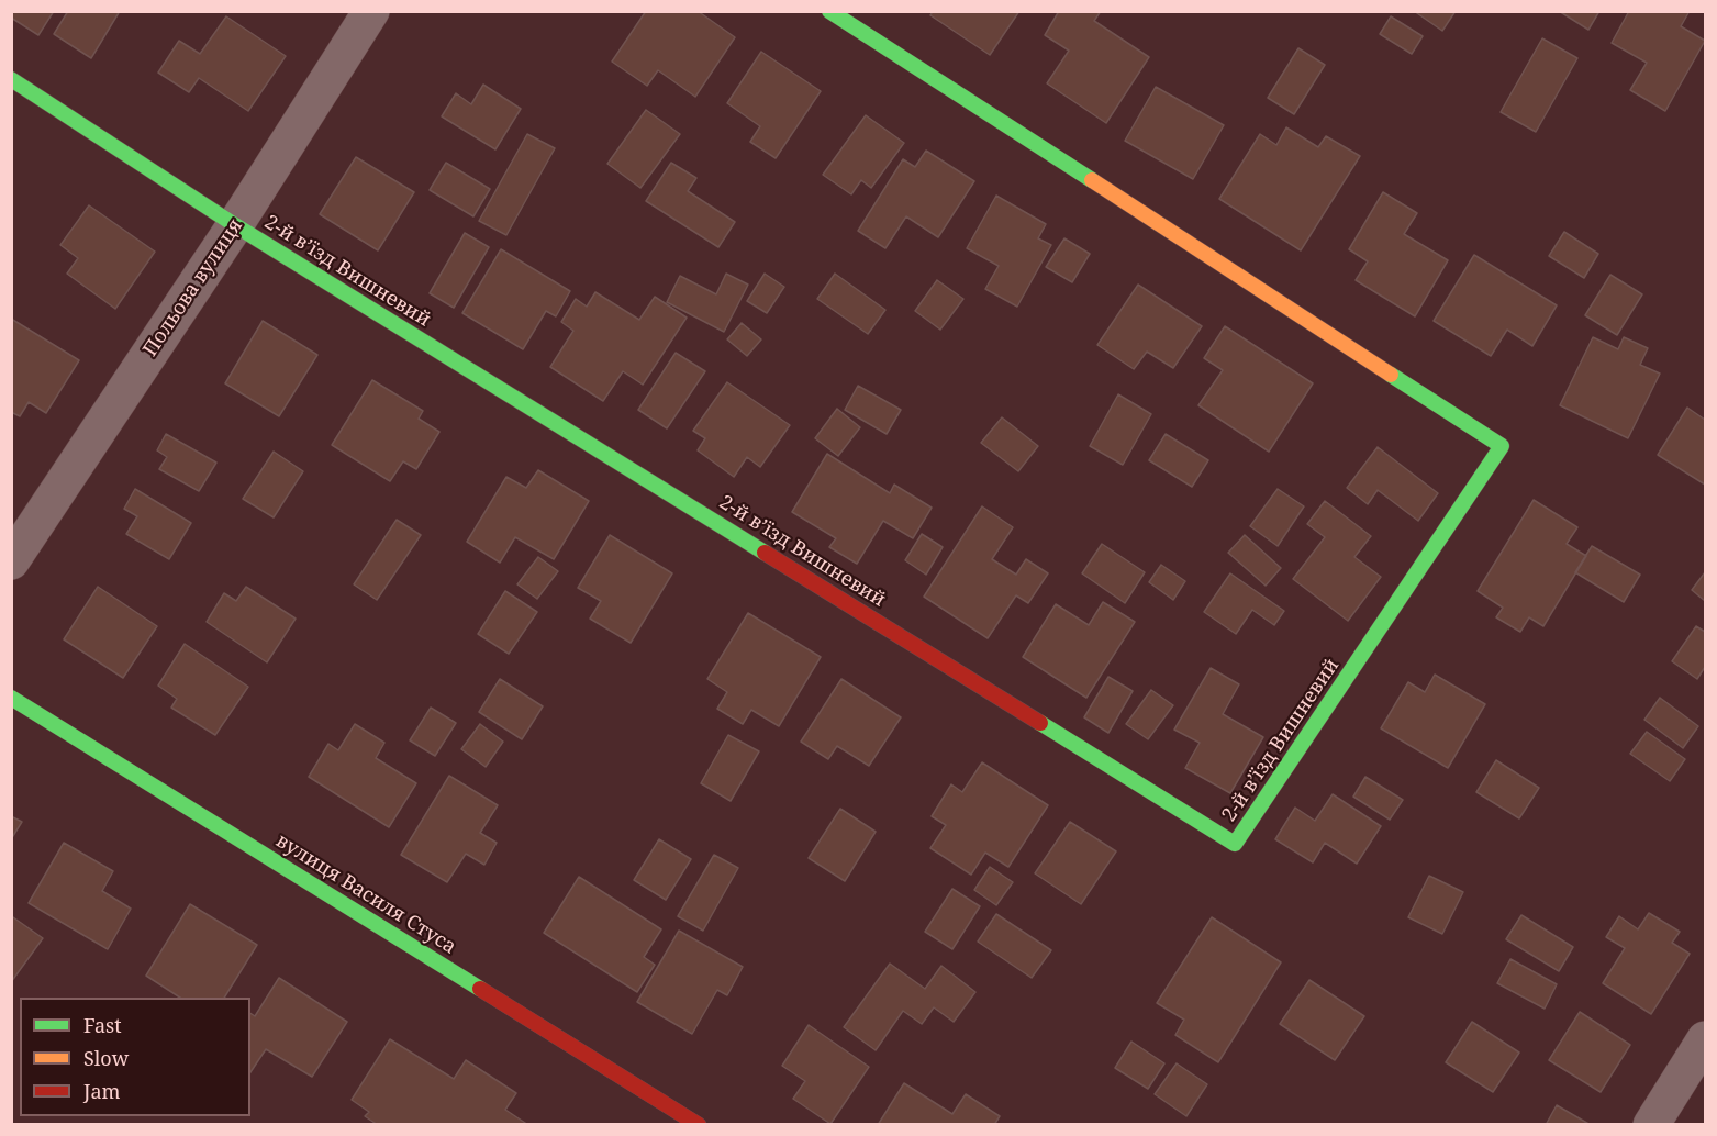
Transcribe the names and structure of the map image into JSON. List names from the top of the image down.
{
  "streets": {
    "street": ["2-й вʼїзд Вишневий", "Польова вулиця", "вулиця Василя Стуса"]
  },
  "crossings": [
    ["2-й вʼїзд Вишневий", "Польова вулиця"]
  ],
  "legend": ["Fast", "Slow", "Jam"]
}
